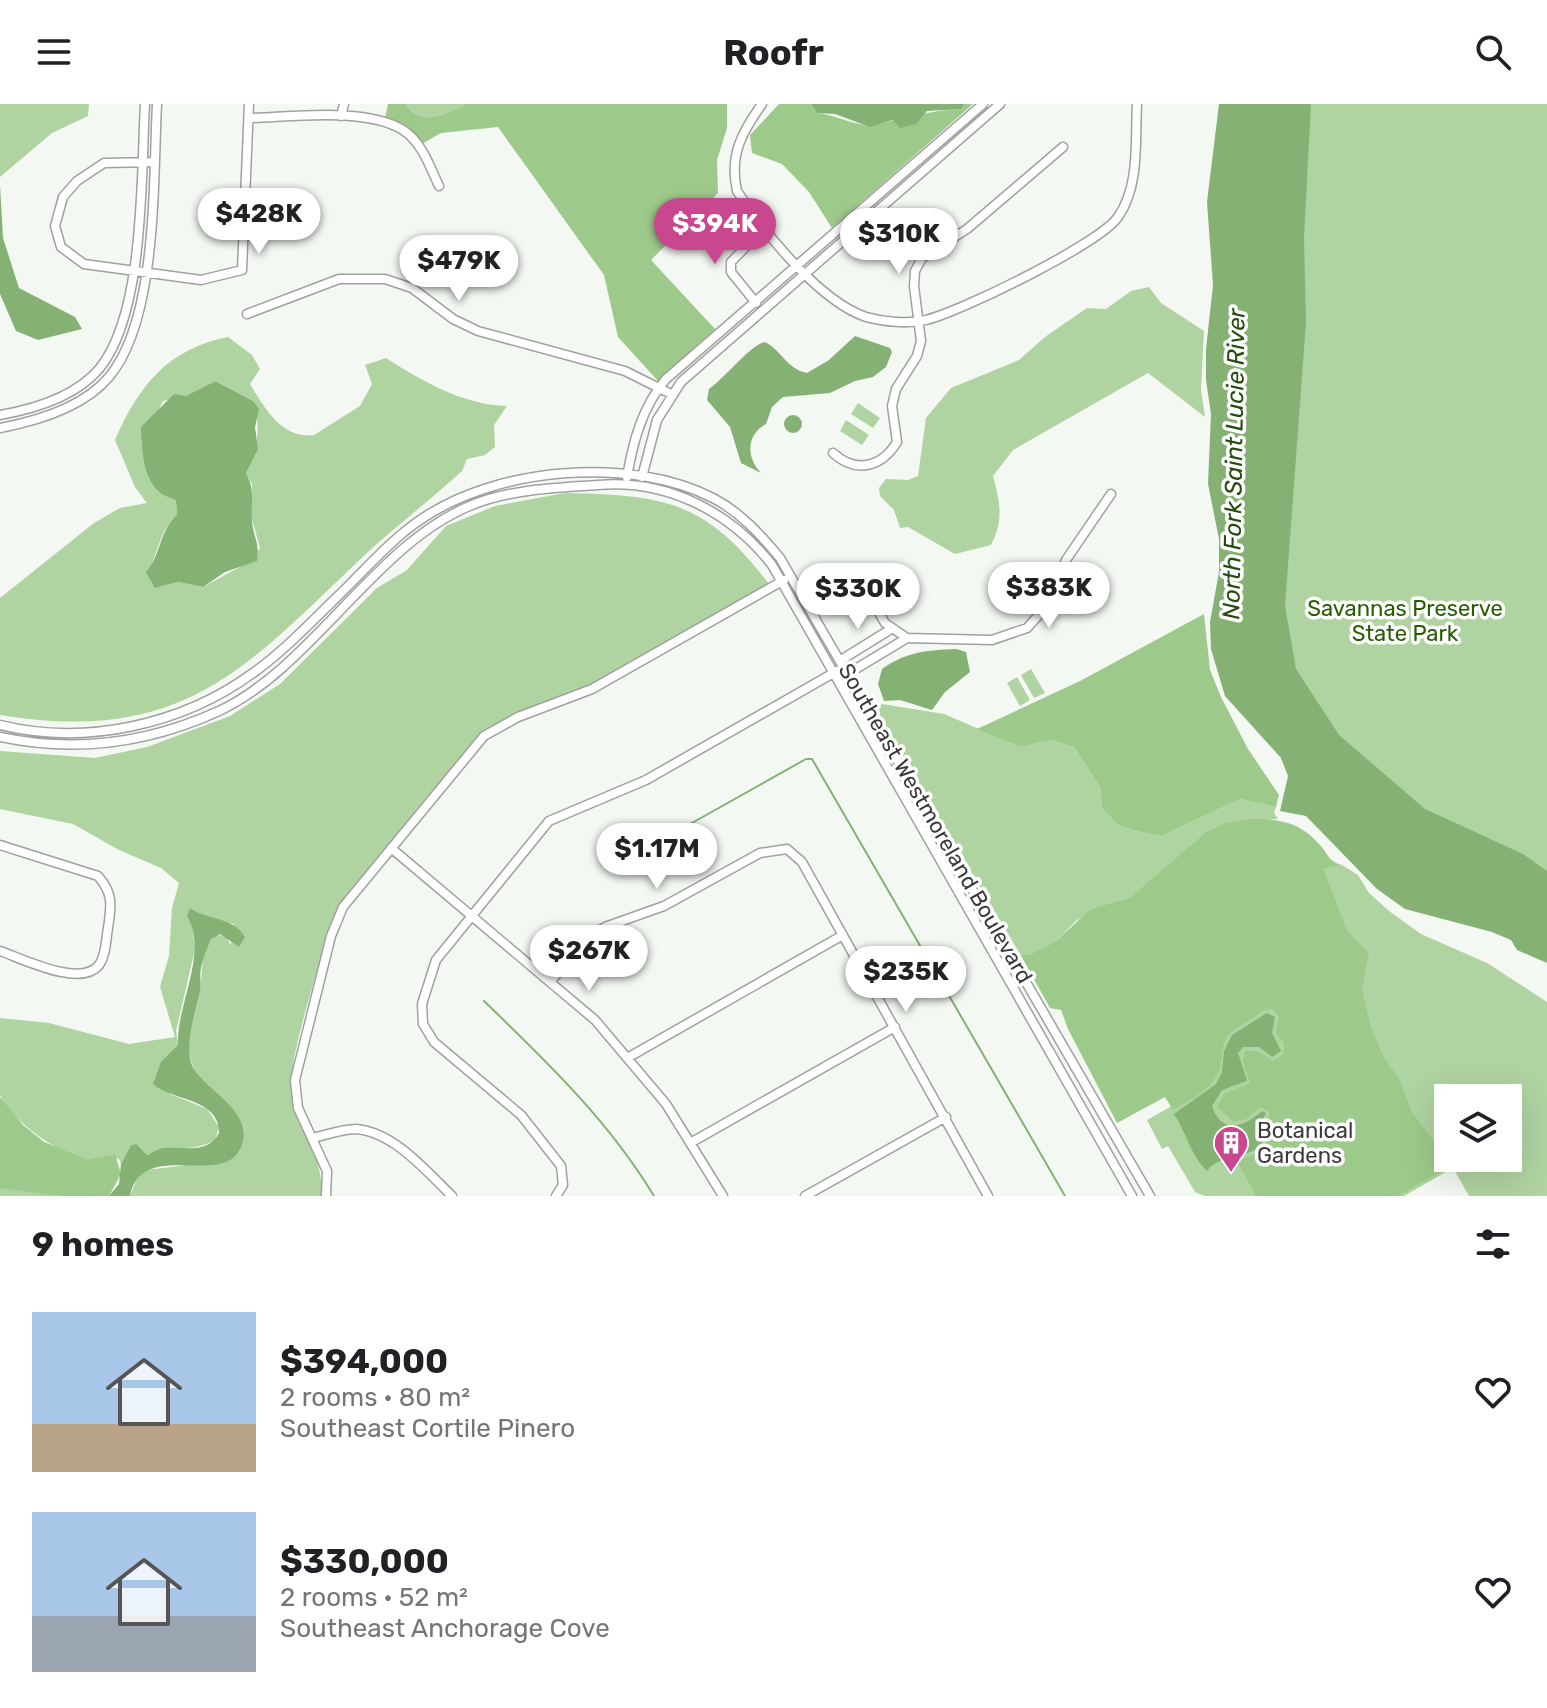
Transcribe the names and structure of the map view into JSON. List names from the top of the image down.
{
  "streets": {
    "street": ["Southeast Westmoreland Boulevard"]
  },
  "water": ["North Fork Saint Lucie River"],
  "parks": ["Savannas Preserve State Park"],
  "places": {
    "building": ["Botanical Gardens"]
  },
  "page": {
    "header": "Roofr",
    "price": [
      "$428K",
      "$394K",
      "$310K",
      "$479K",
      "$383K",
      "$330K",
      "$1.17M",
      "$267K",
      "$235K"
    ],
    "heading": "9 homes",
    "list": [
      {
        "name": "$394,000",
        "note": "2 rooms · 80 m² · Southeast Cortile Pinero"
      },
      {
        "name": "$330,000",
        "note": "2 rooms · 52 m² · Southeast Anchorage Cove"
      }
    ]
  }
}
